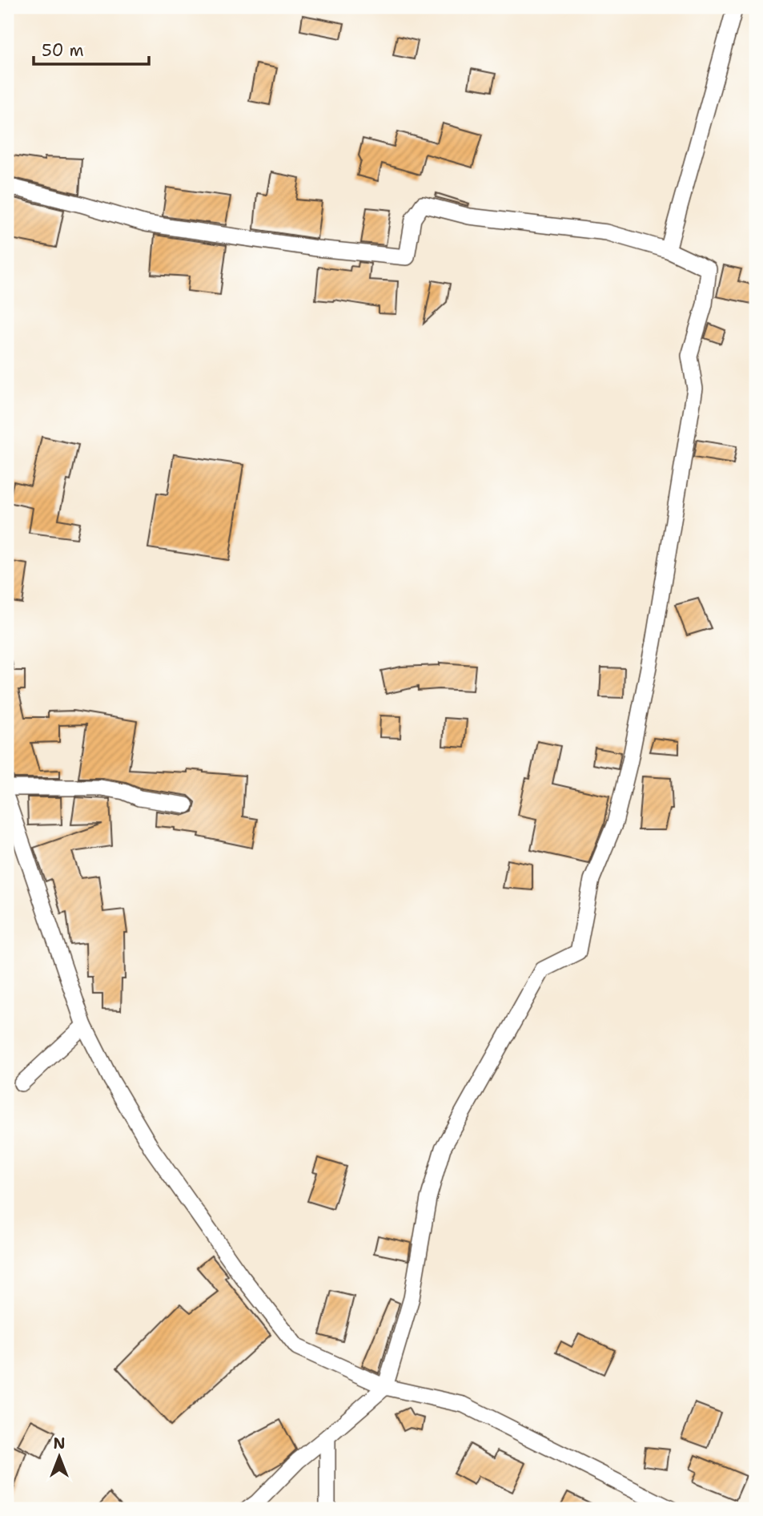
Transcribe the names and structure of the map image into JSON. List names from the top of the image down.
{
  "scale_bar": "50 m",
  "north": "top"
}
